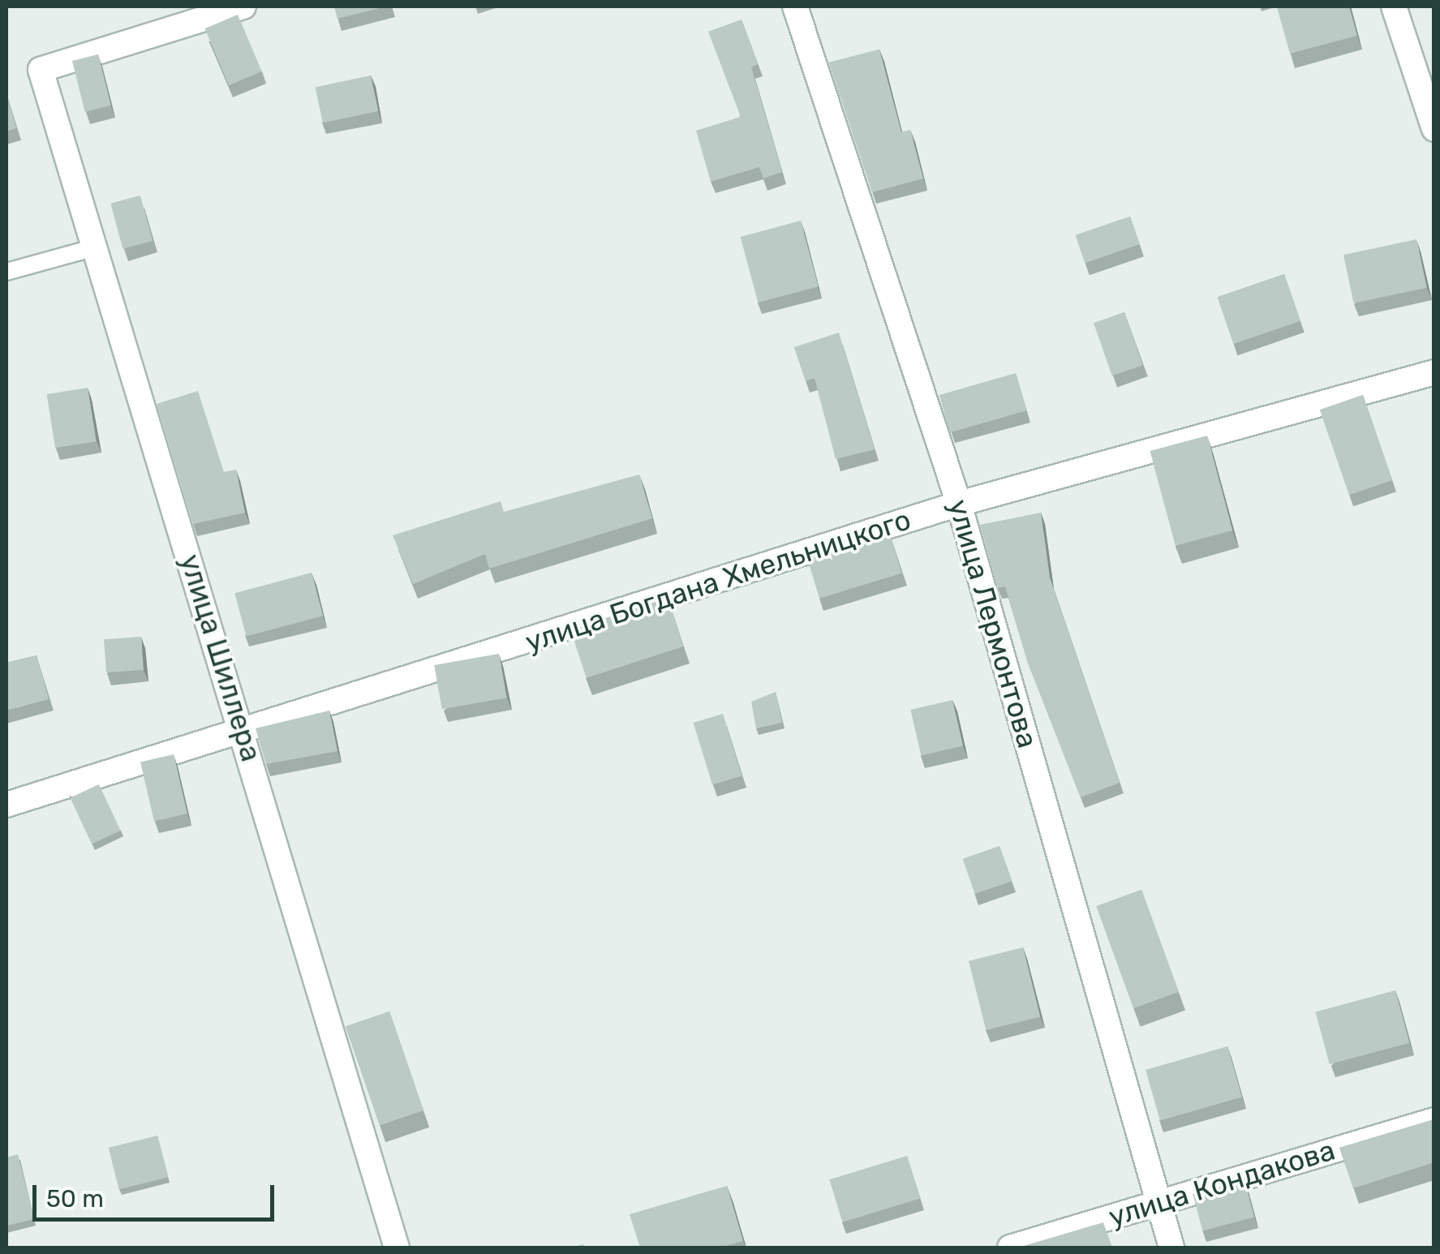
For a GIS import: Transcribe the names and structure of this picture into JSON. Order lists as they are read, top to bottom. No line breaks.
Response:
{"streets":{"street":["улица Богдана Хмельницкого","улица Лермонтова","улица Шиллера","улица Кондакова"]},"crossings":[["улица Богдана Хмельницкого","улица Лермонтова"],["улица Богдана Хмельницкого","улица Шиллера"],["улица Лермонтова","улица Кондакова"]],"scale_bar":"50 m"}
